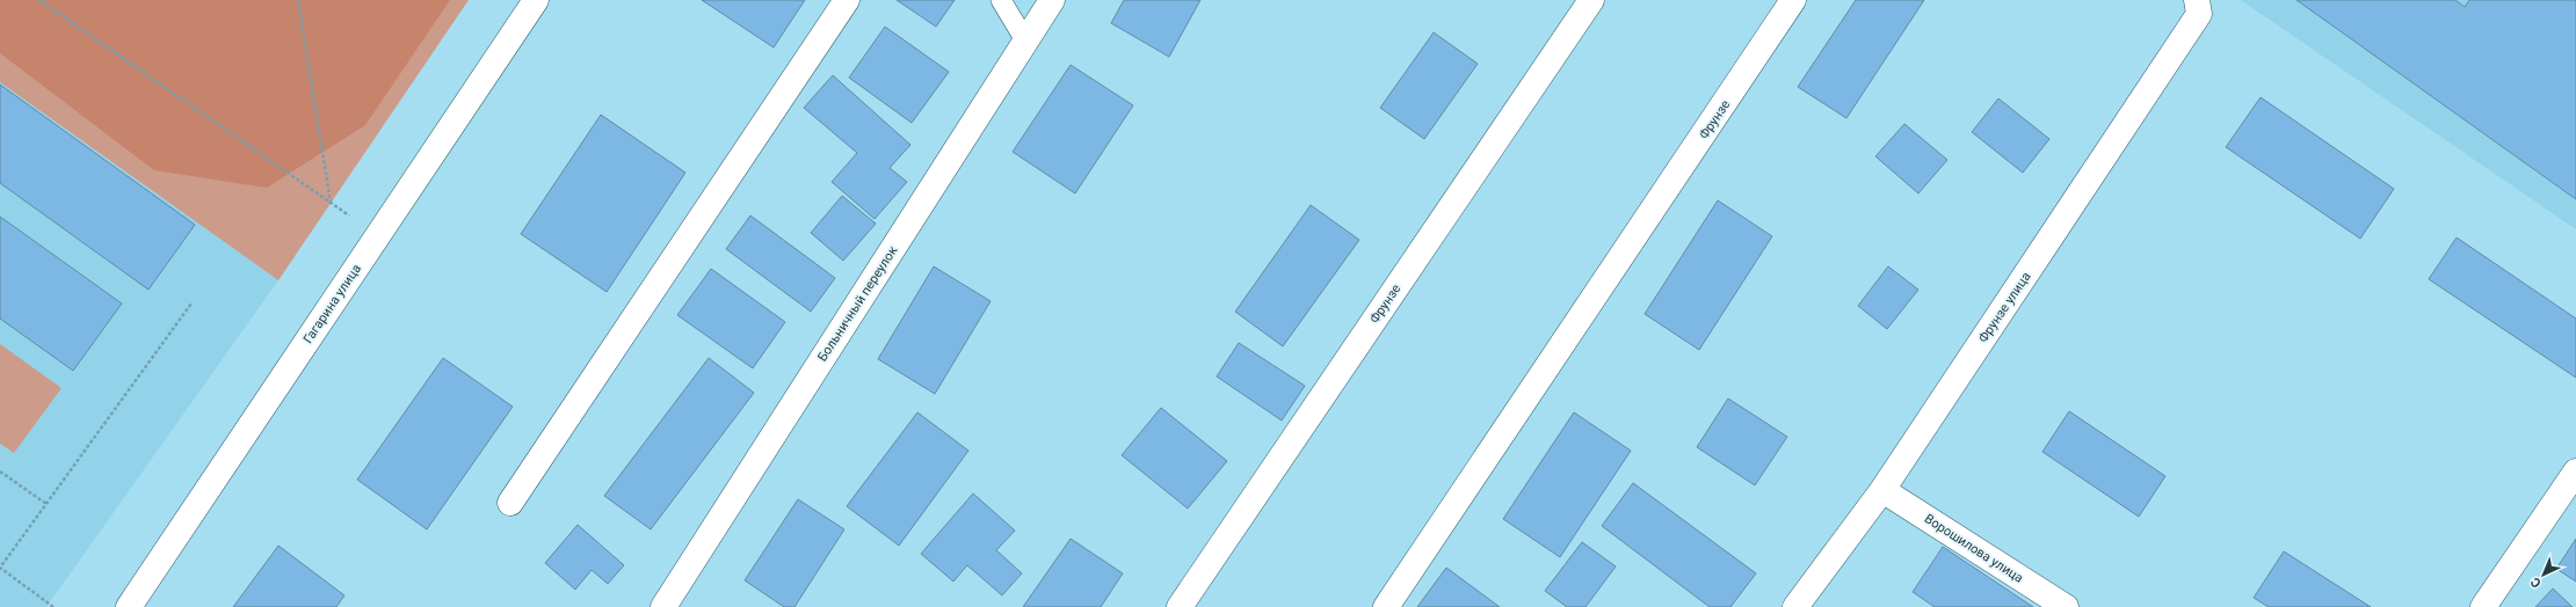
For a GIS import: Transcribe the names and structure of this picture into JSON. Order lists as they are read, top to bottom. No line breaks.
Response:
{"streets":{"street":["Фрунзе","Гагарина улица","Больничный переулок","Фрунзе улица","Ворошилова улица"]},"crossings":[["Фрунзе улица","Ворошилова улица"]],"north":"bottom left"}
